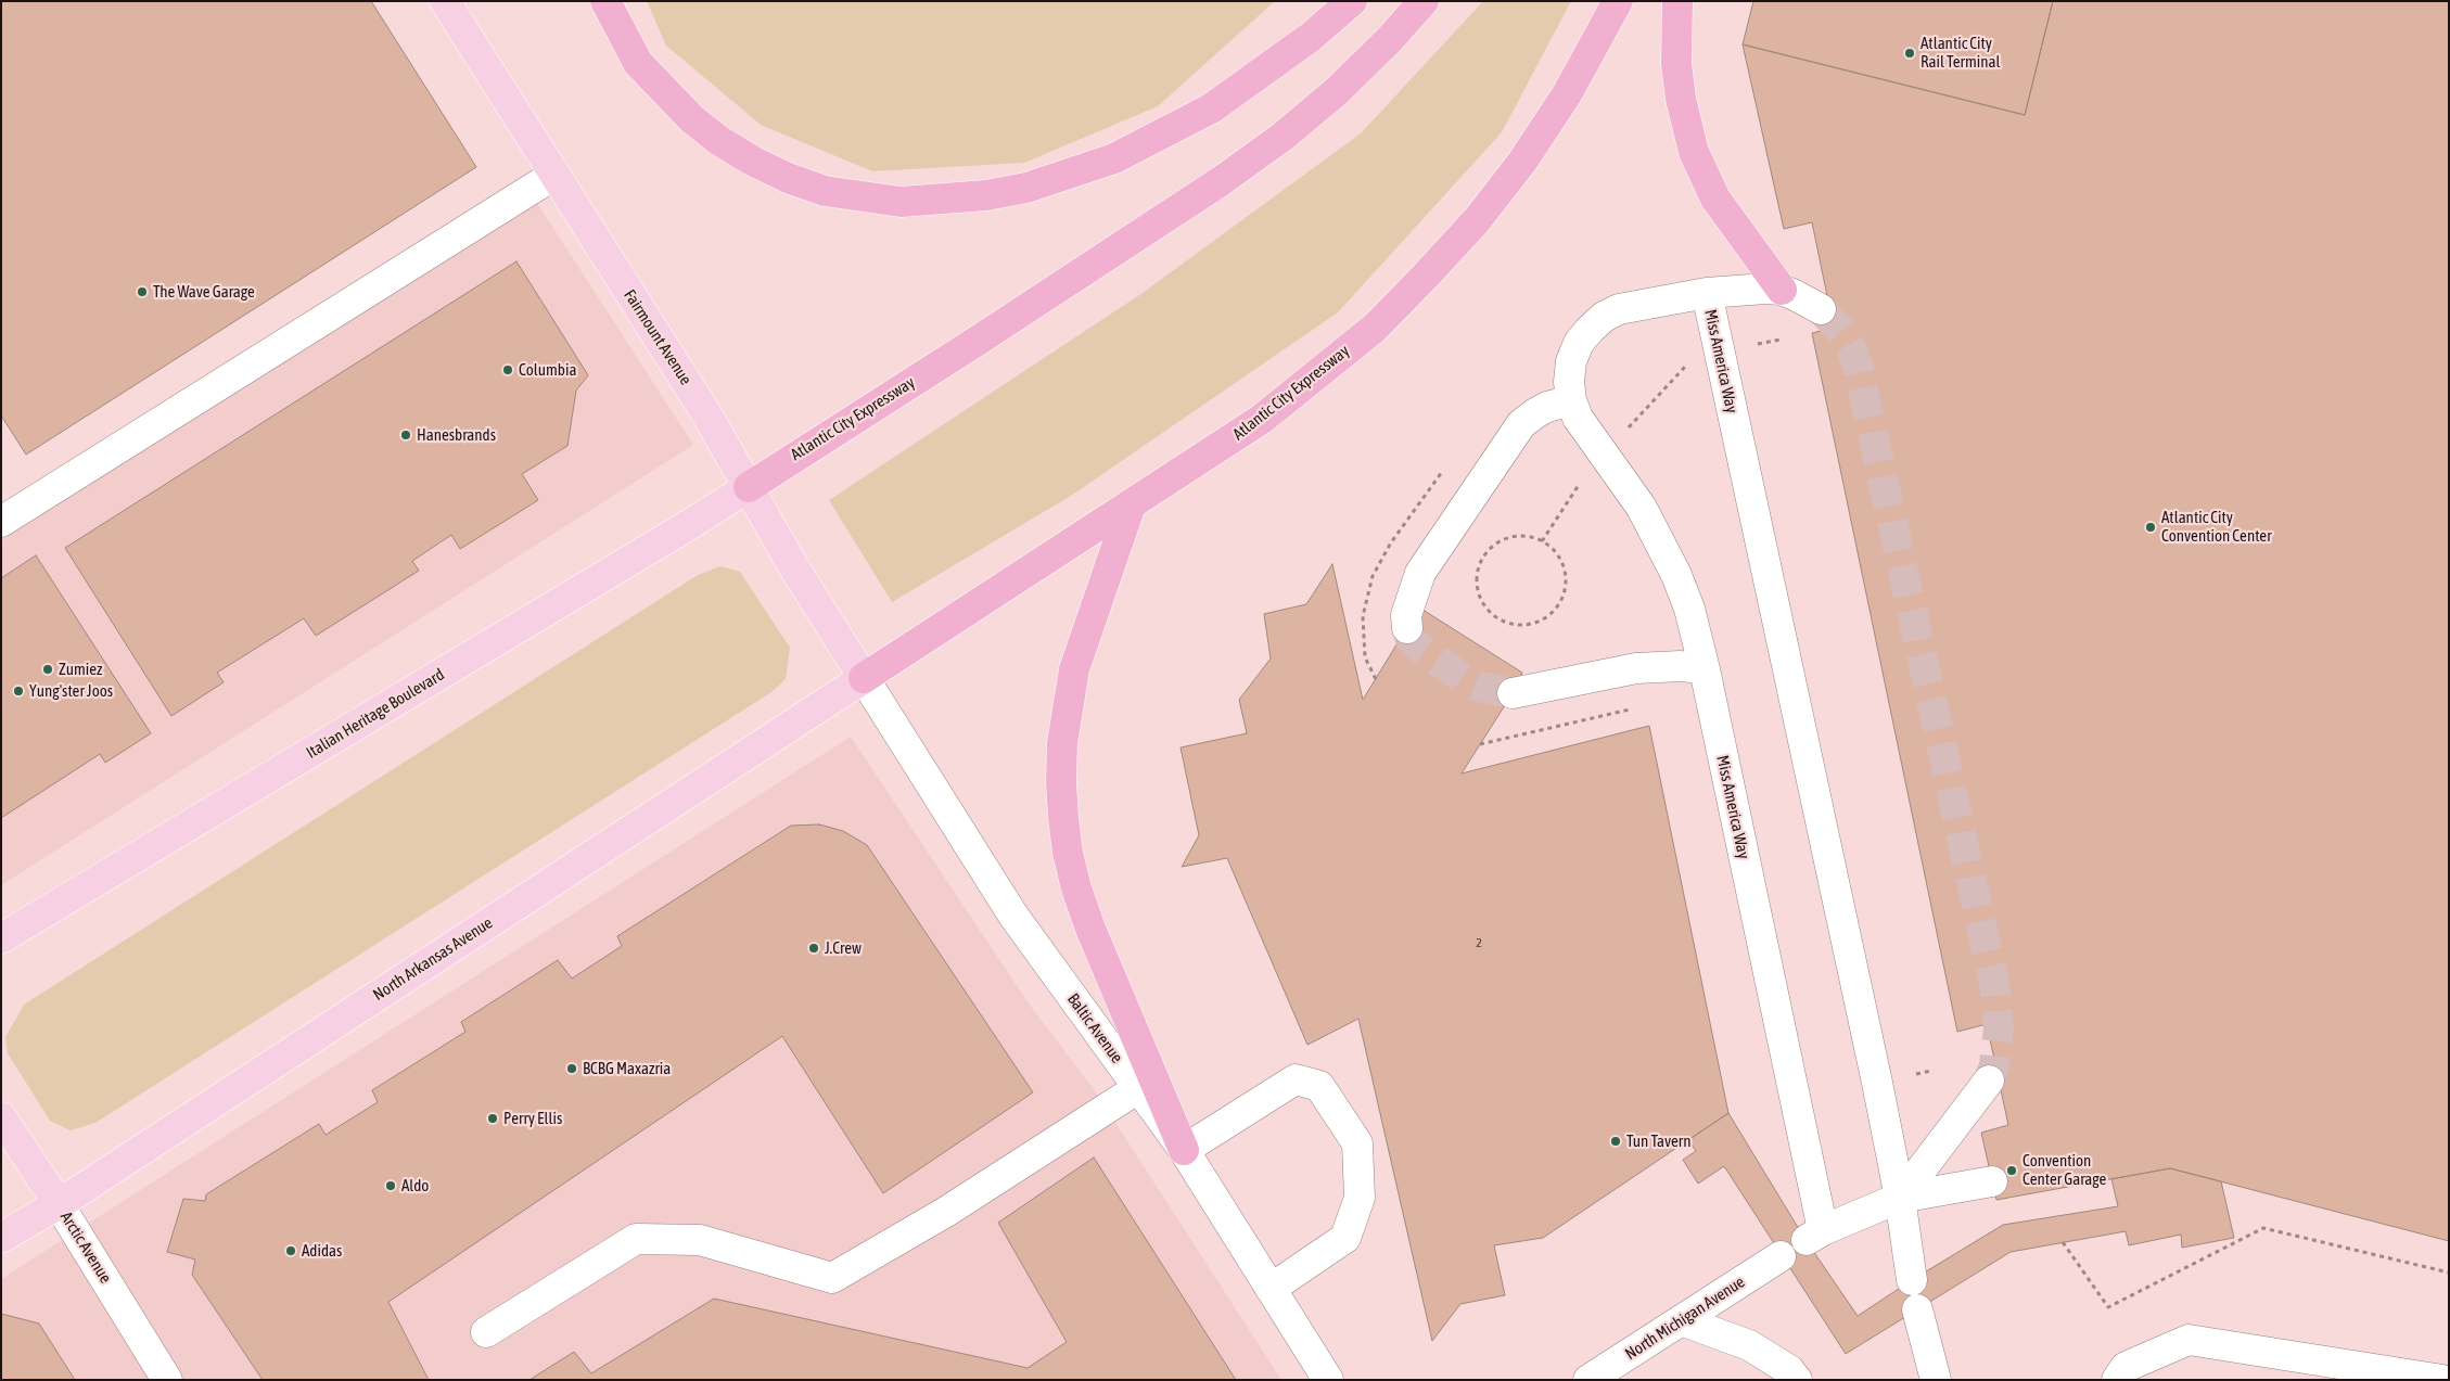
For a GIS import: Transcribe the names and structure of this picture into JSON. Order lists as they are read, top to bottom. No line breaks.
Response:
{"streets":{"highway":["Atlantic City Expressway"],"main road":["Fairmount Avenue","Italian Heritage Boulevard","North Arkansas Avenue","Arctic Avenue"],"street":["Miss America Way","Baltic Avenue","North Michigan Avenue"]},"crossings":[["Fairmount Avenue","Atlantic City Expressway"],["Fairmount Avenue","Italian Heritage Boulevard"],["Fairmount Avenue","North Arkansas Avenue"],["Fairmount Avenue","Baltic Avenue"],["Atlantic City Expressway","Italian Heritage Boulevard"],["Atlantic City Expressway","North Arkansas Avenue"],["Atlantic City Expressway","Baltic Avenue"],["North Arkansas Avenue","Baltic Avenue"],["North Arkansas Avenue","Arctic Avenue"]],"places":["Atlantic City Rail Terminal","The Wave Garage","Columbia","Hanesbrands","Atlantic City Convention Center","Zumiez","Yung'ster Joos","J.Crew","BCBG Maxazria","Perry Ellis","Tun Tavern","Convention Center Garage","Aldo","Adidas"],"house_numbers":["2"]}
